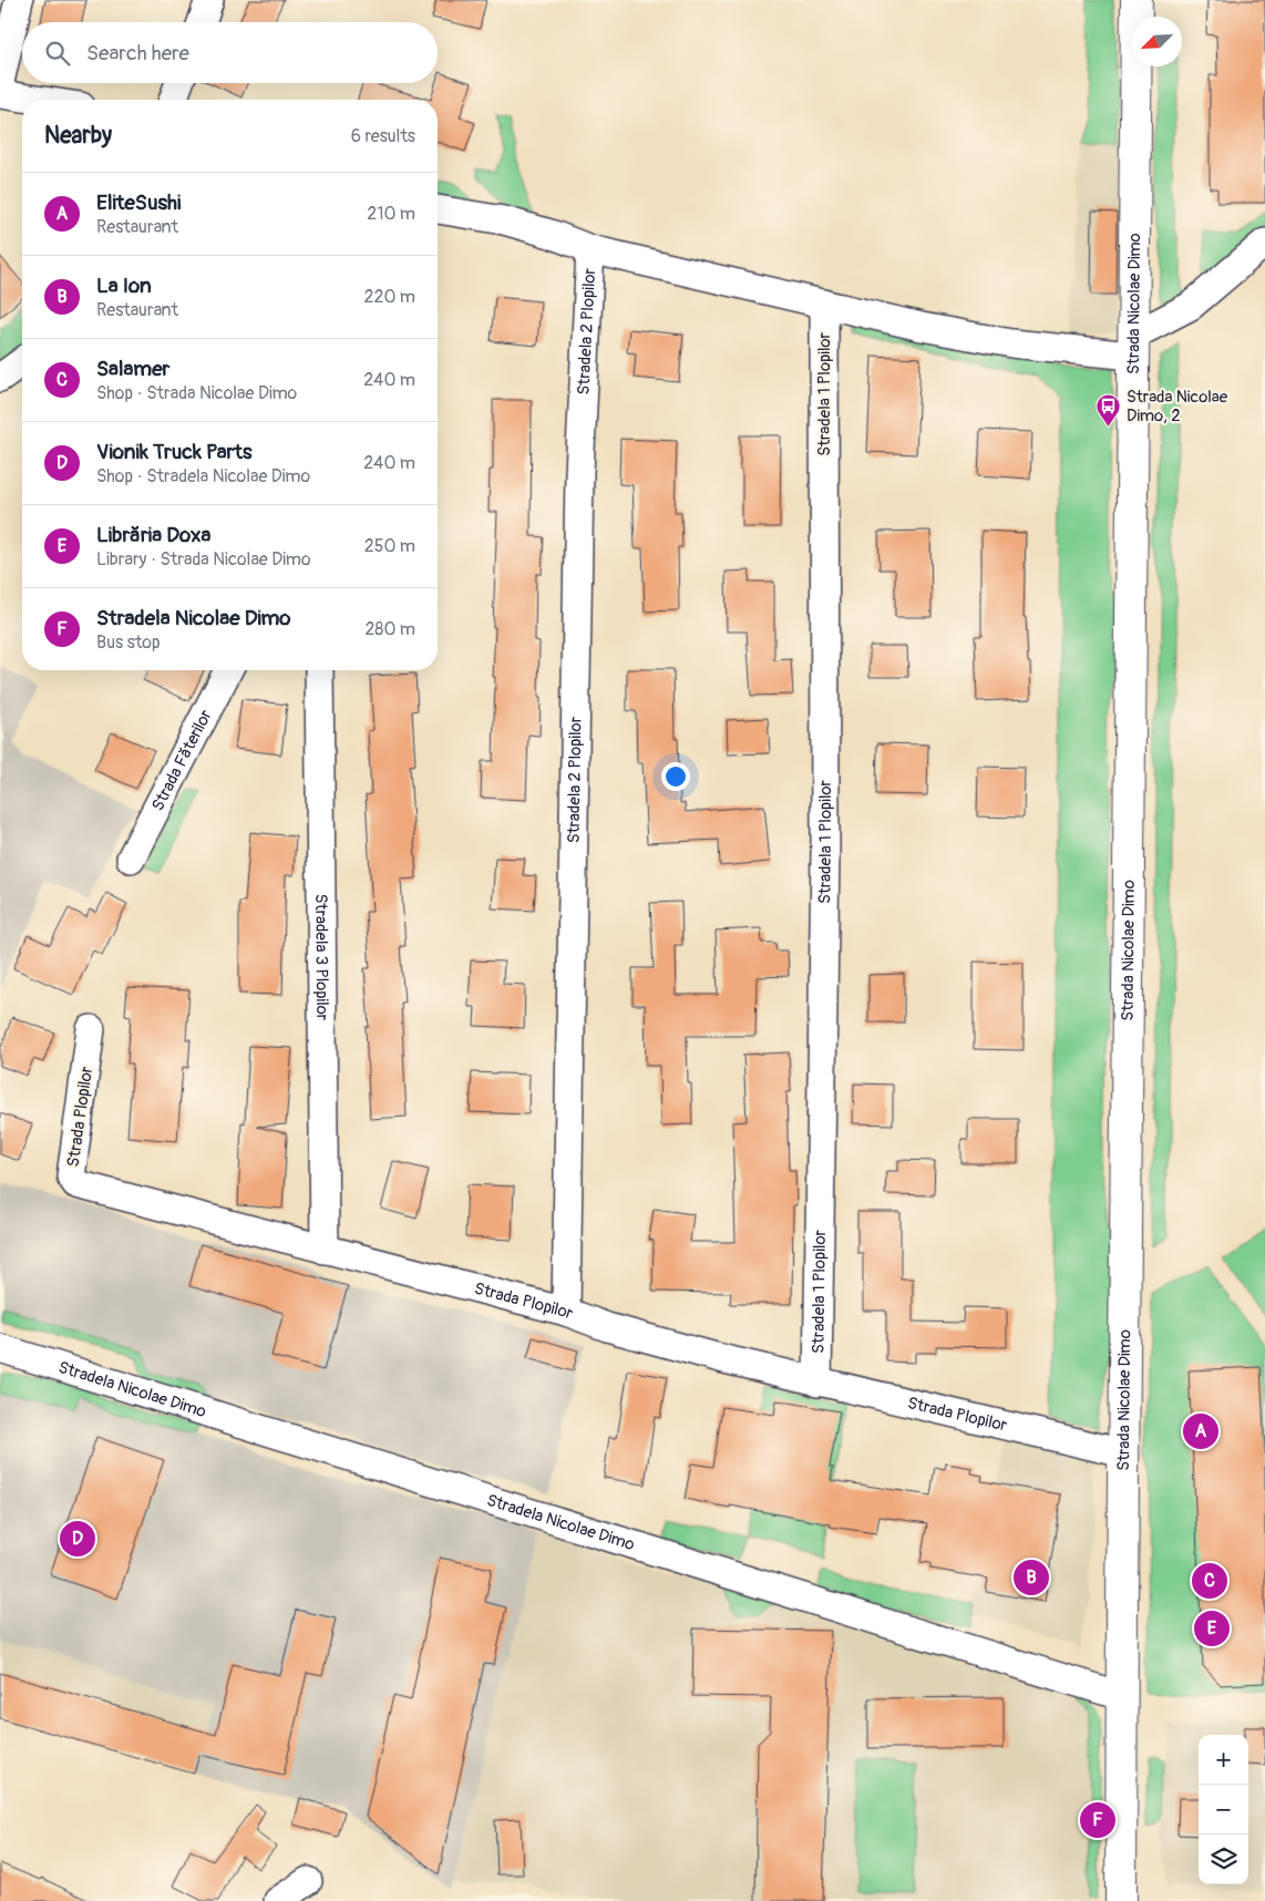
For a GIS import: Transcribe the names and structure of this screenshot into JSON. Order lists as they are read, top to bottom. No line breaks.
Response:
{"streets":{"street":["Strada Nicolae Dimo","Stradela 2 Plopilor","Stradela 1 Plopilor","Strada Făterilor","Stradela 3 Plopilor","Strada Plopilor","Stradela Nicolae Dimo"]},"crossings":[["Strada Nicolae Dimo","Strada Plopilor"],["Strada Nicolae Dimo","Stradela Nicolae Dimo"],["Stradela 2 Plopilor","Strada Plopilor"],["Stradela 1 Plopilor","Strada Plopilor"],["Stradela 3 Plopilor","Strada Plopilor"]],"places":{"bus stop":["Strada Nicolae Dimo, 2"]},"north":"bottom left","page":{"search":"Search here","heading":["Nearby","6 results"],"list":[{"mark":"A","name":"EliteSushi","note":"Restaurant","value":"210 m"},{"mark":"B","name":"La Ion","note":"Restaurant","value":"220 m"},{"mark":"C","name":"Salamer","note":"Shop · Strada Nicolae Dimo","value":"240 m"},{"mark":"D","name":"Vionik Truck Parts","note":"Shop · Stradela Nicolae Dimo","value":"240 m"},{"mark":"E","name":"Librăria Doxa","note":"Library · Strada Nicolae Dimo","value":"250 m"},{"mark":"F","name":"Stradela Nicolae Dimo","note":"Bus stop","value":"280 m"}],"pins":["A","D","B","C","E","F"],"map_buttons":["+","−"]}}
